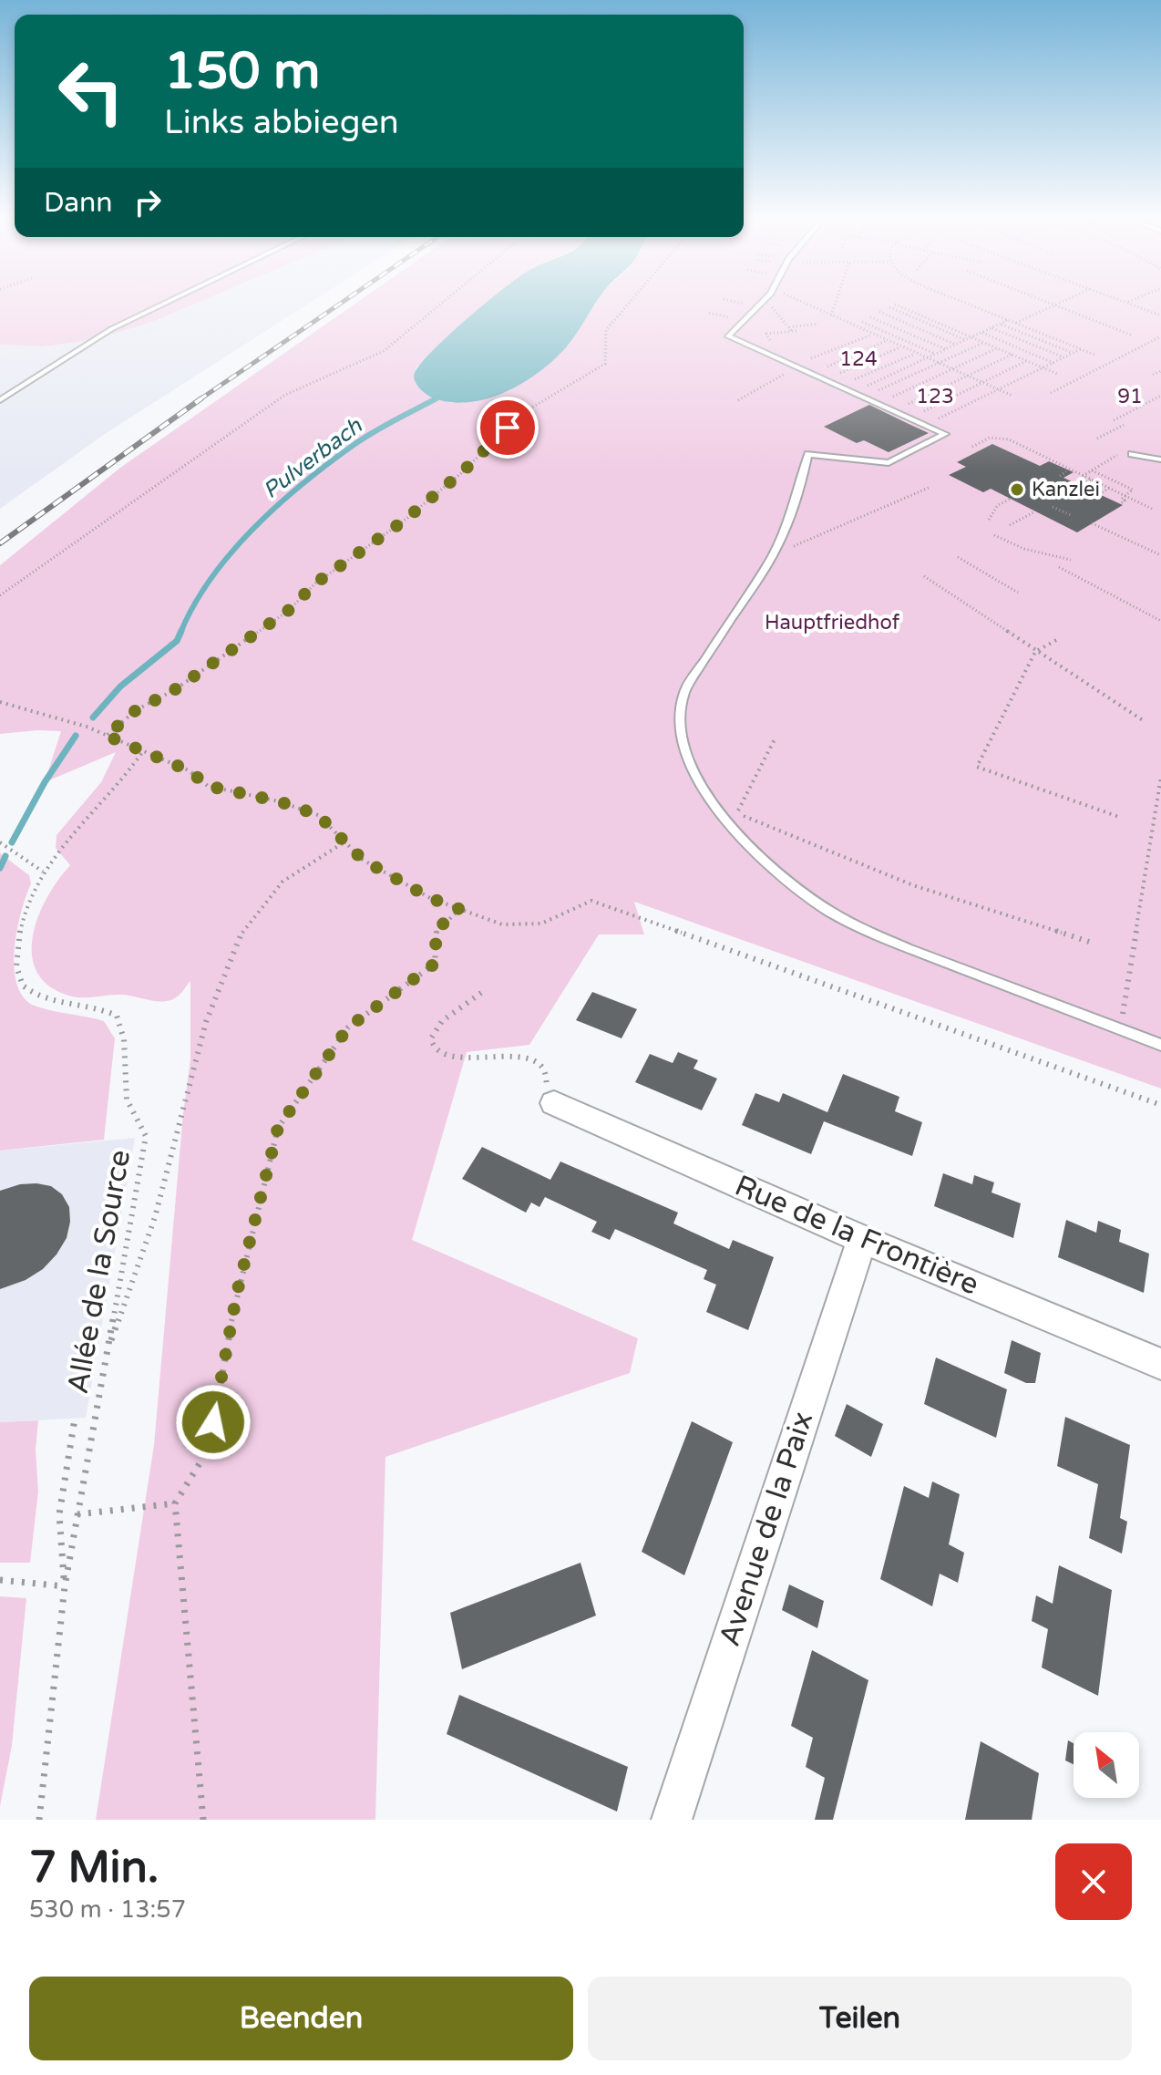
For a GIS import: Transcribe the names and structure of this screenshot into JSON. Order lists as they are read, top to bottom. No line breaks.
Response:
{"streets":{"street":["Rue de la Frontière","Avenue de la Paix"],"path":["Allée de la Source"]},"crossings":[["Rue de la Frontière","Avenue de la Paix"]],"water":["Pulverbach"],"parks":["124","123","91","Hauptfriedhof"],"places":["Kanzlei"],"north":"top left","page":{"turn":["150 m","Links abbiegen"],"then":"Dann","heading":["7 Min.","530 m · 13:57"],"buttons":["Beenden","Teilen"]}}
